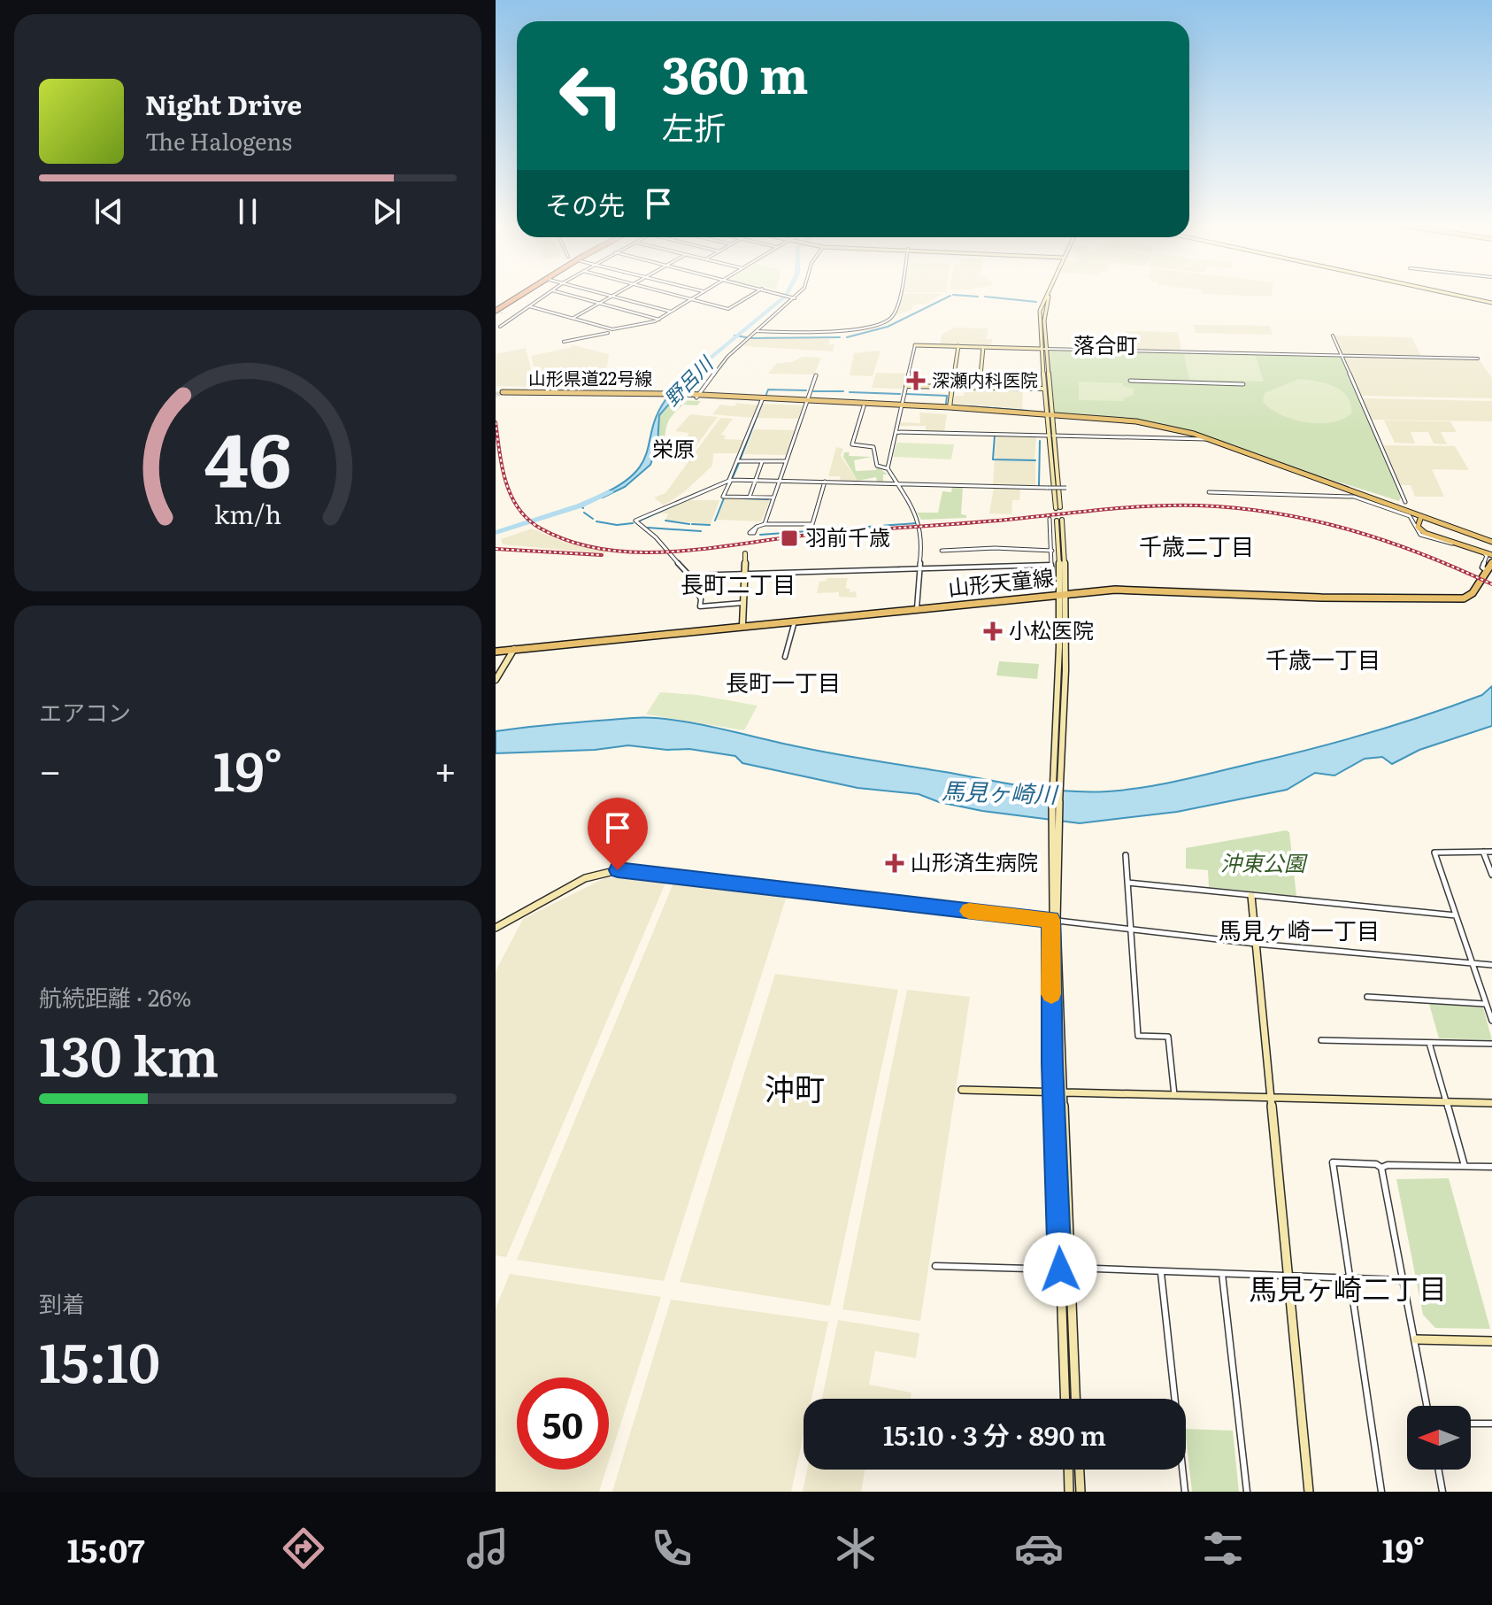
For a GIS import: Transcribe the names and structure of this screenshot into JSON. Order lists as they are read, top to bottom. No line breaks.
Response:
{"streets":{"main road":["山形県道22号線","山形天童線"]},"districts":["落合町","栄原","千歳二丁目","長町二丁目","千歳一丁目","長町一丁目","馬見ヶ崎一丁目","沖町","馬見ヶ崎二丁目"],"water":["野呂川","馬見ヶ崎川"],"parks":["沖東公園"],"places":{"health":["深瀬内科医院","小松医院","山形済生病院"],"transit":["羽前千歳"]},"north":"left","page":{"turn":["360 m","左折"],"song":["Night Drive","The Halogens"],"then":"その先","tile":["エアコン",["航続距離 · 26%","130 km"],["到着","15:10"]],"heat":["−","19°","+"],"limit":"50","trip":"15:10 · 3 分 · 890 m","tabs":["15:07","19°"],"gauge":["46","km/h"]}}
